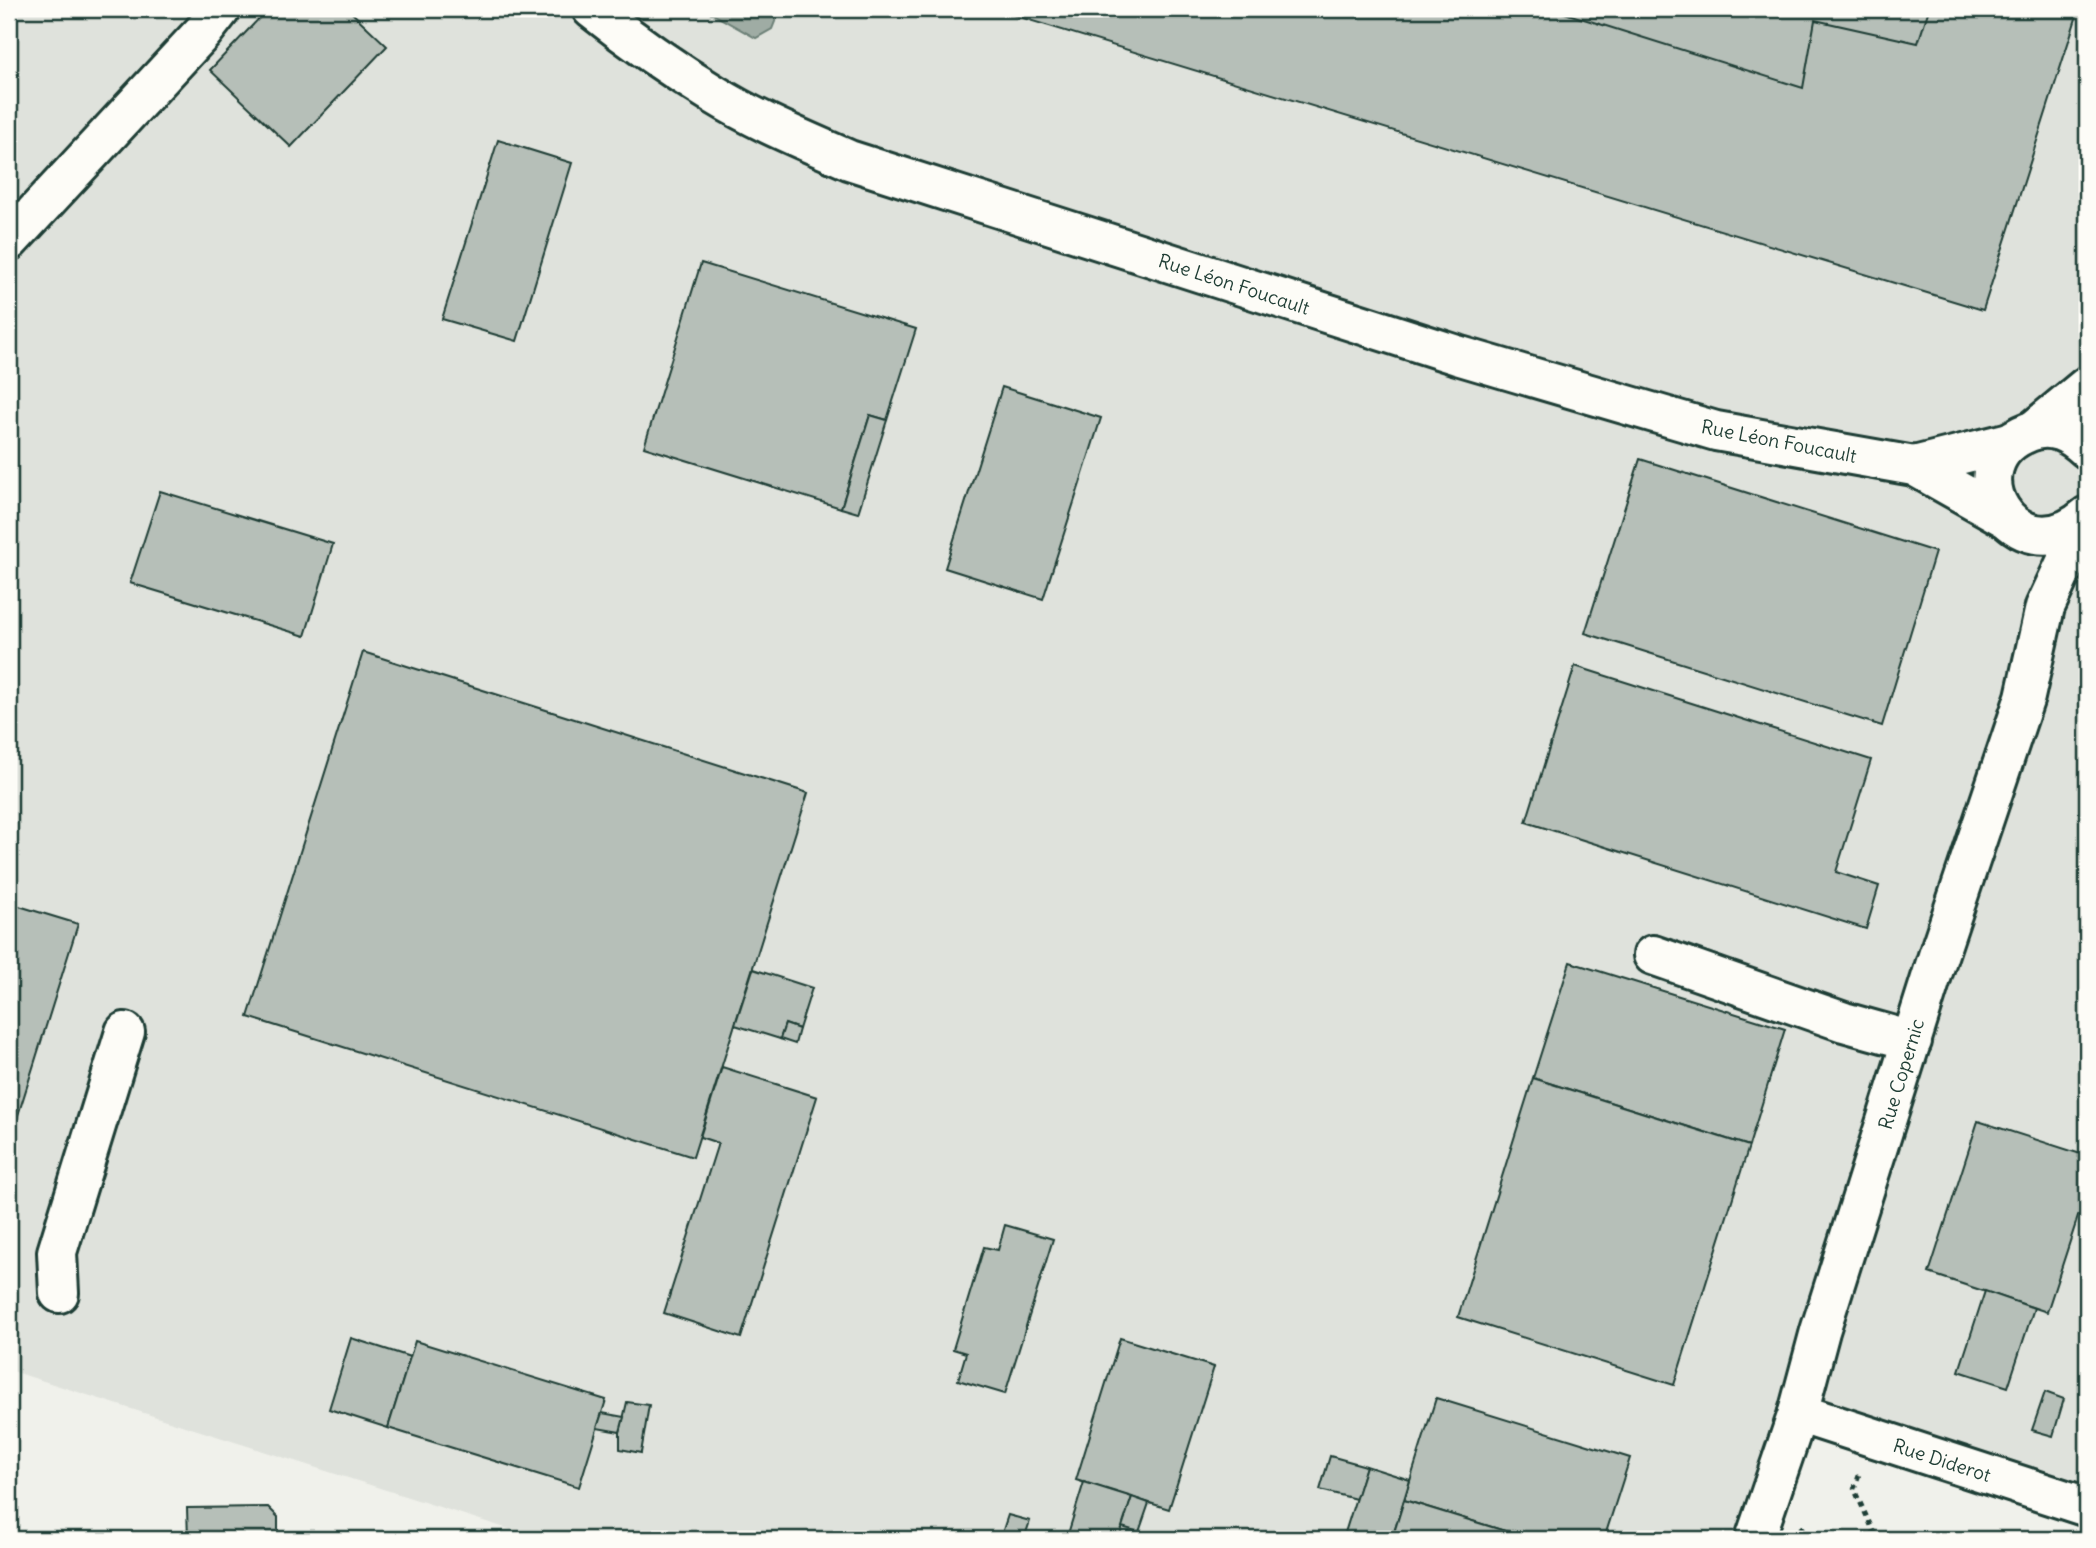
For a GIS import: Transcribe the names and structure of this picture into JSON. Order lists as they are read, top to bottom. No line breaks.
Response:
{"streets":{"street":["Rue Léon Foucault","Rue Copernic","Rue Diderot"]},"crossings":[["Rue Léon Foucault","Rue Copernic"],["Rue Copernic","Rue Diderot"]]}
